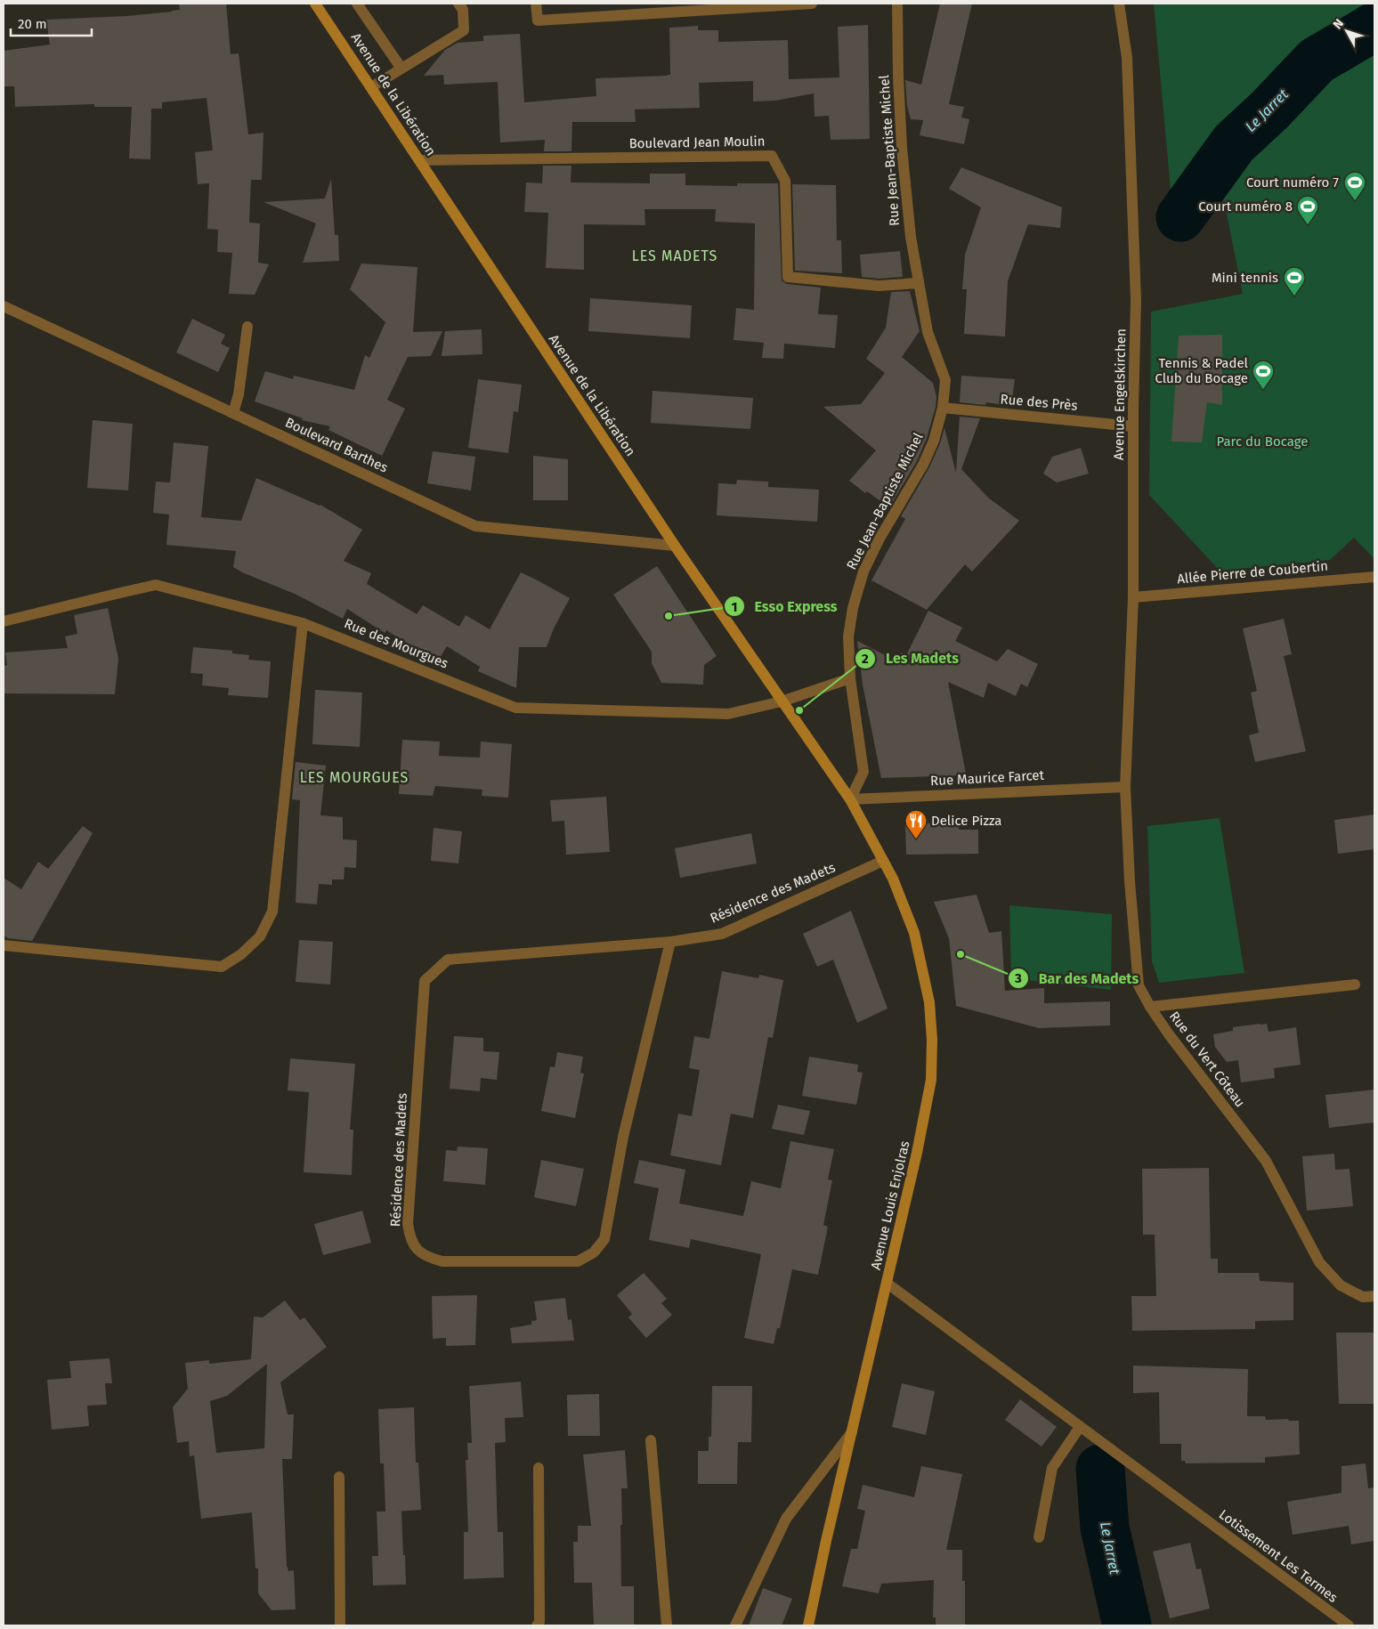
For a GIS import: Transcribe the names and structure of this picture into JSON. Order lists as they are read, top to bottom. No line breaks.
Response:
{"streets":{"main road":["Avenue de la Libération","Avenue Louis Enjolras"],"street":["Boulevard Jean Moulin","Rue Jean-Baptiste Michel","Avenue Engelskirchen","Rue des Près","Boulevard Barthes","Allée Pierre de Coubertin","Rue des Mourgues","Rue Maurice Farcet","Résidence des Madets","Rue du Vert Côteau","Lotissement Les Termes"]},"crossings":[["Avenue de la Libération","Boulevard Jean Moulin"],["Avenue de la Libération","Rue Jean-Baptiste Michel"],["Avenue de la Libération","Boulevard Barthes"],["Avenue de la Libération","Rue des Mourgues"],["Avenue de la Libération","Rue Maurice Farcet"],["Avenue de la Libération","Avenue Louis Enjolras"],["Boulevard Jean Moulin","Rue Jean-Baptiste Michel"],["Rue Jean-Baptiste Michel","Rue des Près"],["Rue Jean-Baptiste Michel","Rue des Mourgues"],["Rue Jean-Baptiste Michel","Rue Maurice Farcet"],["Rue Jean-Baptiste Michel","Avenue Louis Enjolras"],["Avenue Engelskirchen","Rue des Près"],["Avenue Engelskirchen","Allée Pierre de Coubertin"],["Avenue Engelskirchen","Rue Maurice Farcet"],["Avenue Engelskirchen","Rue du Vert Côteau"],["Rue Maurice Farcet","Rue du Vert Côteau"],["Rue Maurice Farcet","Avenue Louis Enjolras"],["Résidence des Madets","Avenue Louis Enjolras"],["Avenue Louis Enjolras","Lotissement Les Termes"]],"districts":["LES MADETS","LES MOURGUES"],"water":["Le Jarret"],"parks":["Parc du Bocage"],"places":{"sports":["Court numéro 7","Court numéro 8","Mini tennis","Tennis & Padel Club du Bocage"],"other":["Esso Express","Les Madets","Bar des Madets"],"restaurant":["Delice Pizza"]},"scale_bar":"20 m","north":"top left"}
